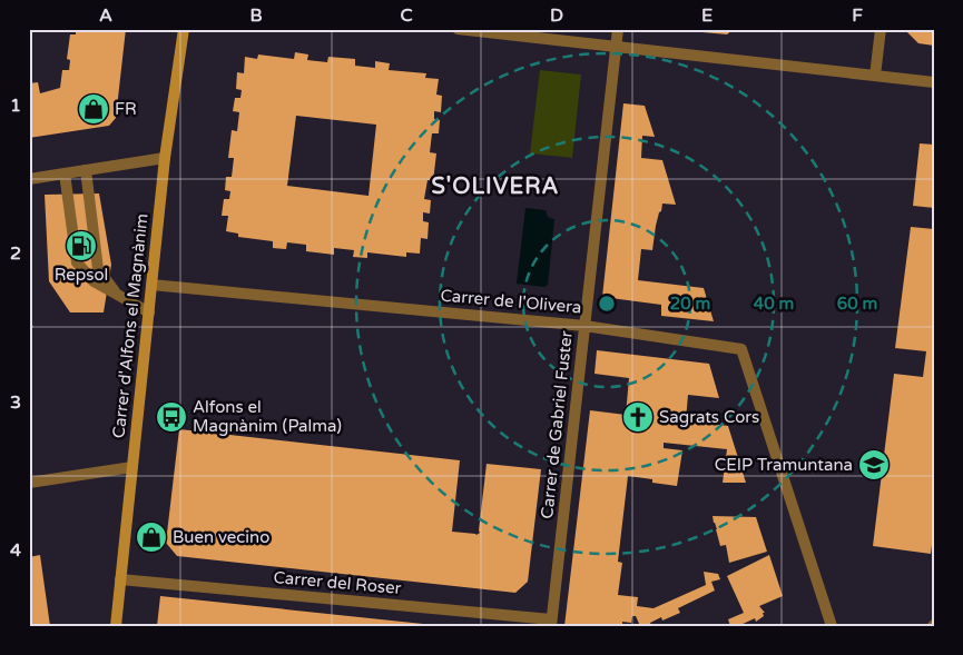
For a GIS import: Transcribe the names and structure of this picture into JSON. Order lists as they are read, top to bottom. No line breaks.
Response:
{"streets":{"main road":["Carrer d'Alfons el Magnànim"],"street":["Carrer de l'Olivera","Carrer de Gabriel Fuster","Carrer del Roser"]},"crossings":[["Carrer de l'Olivera","Carrer d'Alfons el Magnànim"],["Carrer de l'Olivera","Carrer de Gabriel Fuster"],["Carrer d'Alfons el Magnànim","Carrer del Roser"],["Carrer de Gabriel Fuster","Carrer del Roser"]],"districts":["S'OLIVERA"],"places":{"shop":["FR","Buen vecino"],"fuel station":["Repsol"],"bus stop":["Alfons el Magnànim (Palma)"],"church":["Sagrats Cors"],"school or university":["CEIP Tramuntana"]},"grid":{"columns":["A","B","C","D","E","F"],"rows":["1","2","3","4"]},"rings":["20 m","40 m","60 m"]}
